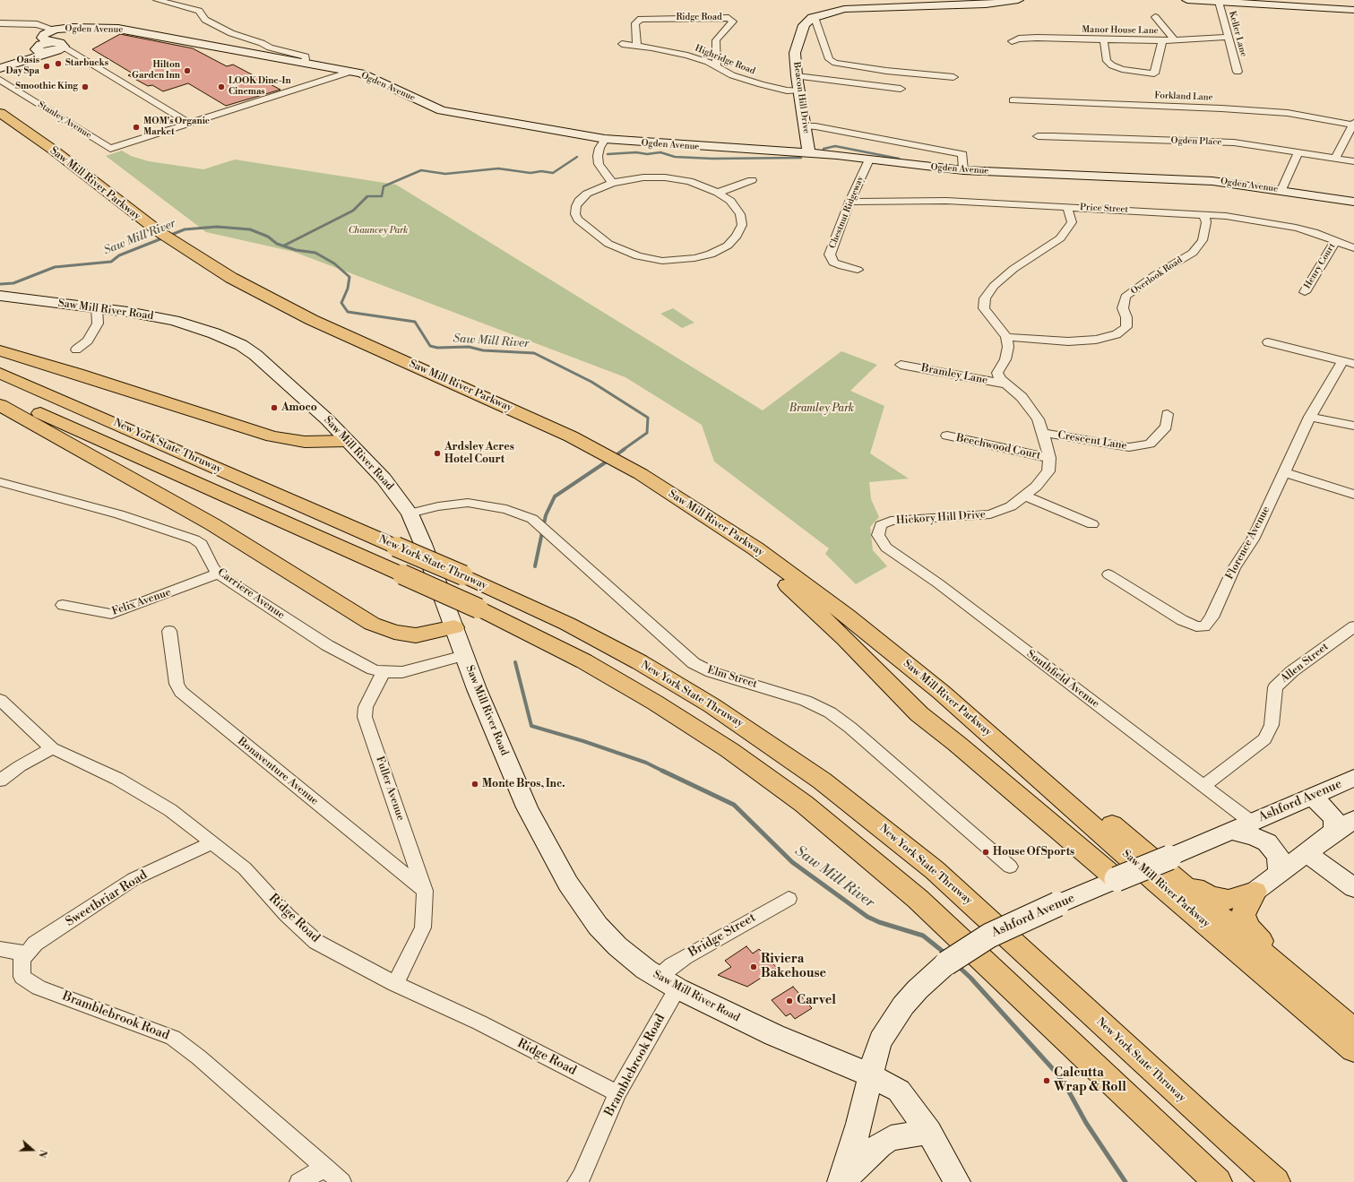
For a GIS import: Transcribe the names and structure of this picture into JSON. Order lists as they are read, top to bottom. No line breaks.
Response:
{"streets":{"highway":["Saw Mill River Parkway","New York State Thruway"],"street":["Ridge Road","Ogden Avenue","Manor House Lane","Keller Lane","Highridge Road","Forkland Lane","Beacon Hill Drive","Stanley Avenue","Ogden Place","Price Street","Chestnut Ridgeway","Henry Court","Overlook Road","Saw Mill River Road","Bramley Lane","Crescent Lane","Beechwood Court","Hickory Hill Drive","Florence Avenue","Carriere Avenue","Felix Avenue","Allen Street","Elm Street","Southfield Avenue","Bonaventure Avenue","Fuller Avenue","Ashford Avenue","Sweetbriar Road","Bridge Street","Bramblebrook Road"]},"crossings":[["Ridge Road","Highridge Road"],["Ridge Road","Fuller Avenue"],["Ridge Road","Sweetbriar Road"],["Ridge Road","Bramblebrook Road"],["Ogden Avenue","Beacon Hill Drive"],["Ogden Avenue","Chestnut Ridgeway"],["Manor House Lane","Keller Lane"],["Highridge Road","Beacon Hill Drive"],["Saw Mill River Parkway","Ashford Avenue"],["Price Street","Chestnut Ridgeway"],["Price Street","Henry Court"],["Price Street","Overlook Road"],["Overlook Road","Hickory Hill Drive"],["Saw Mill River Road","Elm Street"],["Saw Mill River Road","Ashford Avenue"],["Saw Mill River Road","Bridge Street"],["Saw Mill River Road","Bramblebrook Road"],["Bramley Lane","Hickory Hill Drive"],["Crescent Lane","Hickory Hill Drive"],["Beechwood Court","Hickory Hill Drive"],["Hickory Hill Drive","Southfield Avenue"],["Carriere Avenue","Felix Avenue"],["Carriere Avenue","Fuller Avenue"],["Allen Street","Southfield Avenue"],["Southfield Avenue","Ashford Avenue"],["Bonaventure Avenue","Fuller Avenue"],["Sweetbriar Road","Bramblebrook Road"],["Bridge Street","Bramblebrook Road"]],"water":["Saw Mill River"],"parks":["Chauncey Park","Bramley Park"],"places":["Starbucks","Oasis Day Spa","Hilton Garden Inn","Smoothie King","LOOK Dine-In Cinemas","MOM's Organic Market","Amoco","Ardsley Acres Hotel Court","Monte Bros, Inc.","House Of Sports","Riviera Bakehouse","Carvel","Calcutta Wrap & Roll"],"north":"right"}
